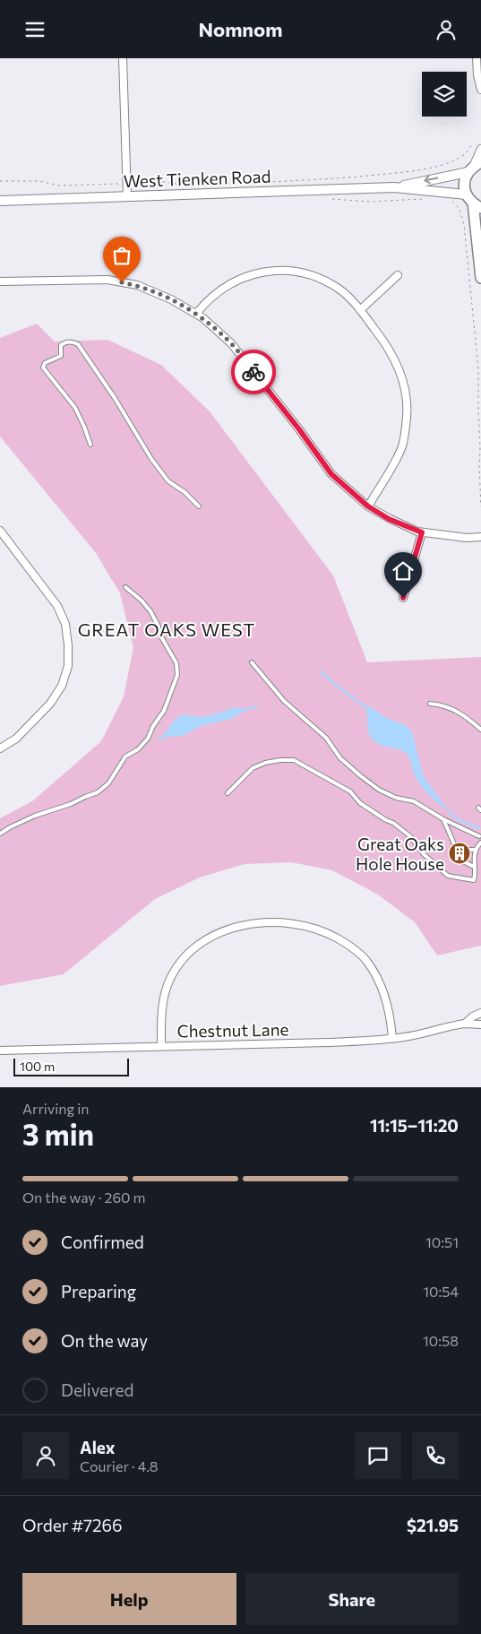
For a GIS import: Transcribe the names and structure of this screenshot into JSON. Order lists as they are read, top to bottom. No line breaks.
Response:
{"streets":{"street":["West Tienken Road","Chestnut Lane"]},"districts":["GREAT OAKS WEST"],"places":{"building":["Great Oaks Hole House"]},"scale_bar":"100 m","page":{"header":"Nomnom","scale":"100 m","heading":["3 min","Arriving in","11:15–11:20"],"panel":["Alex","Courier · 4.8","Order #7266","$21.95"],"bar":"On the way · 260 m","list":[["Confirmed","10:51"],["Preparing","10:54"],["On the way","10:58"],"Delivered"],"buttons":["Help","Share"]}}
